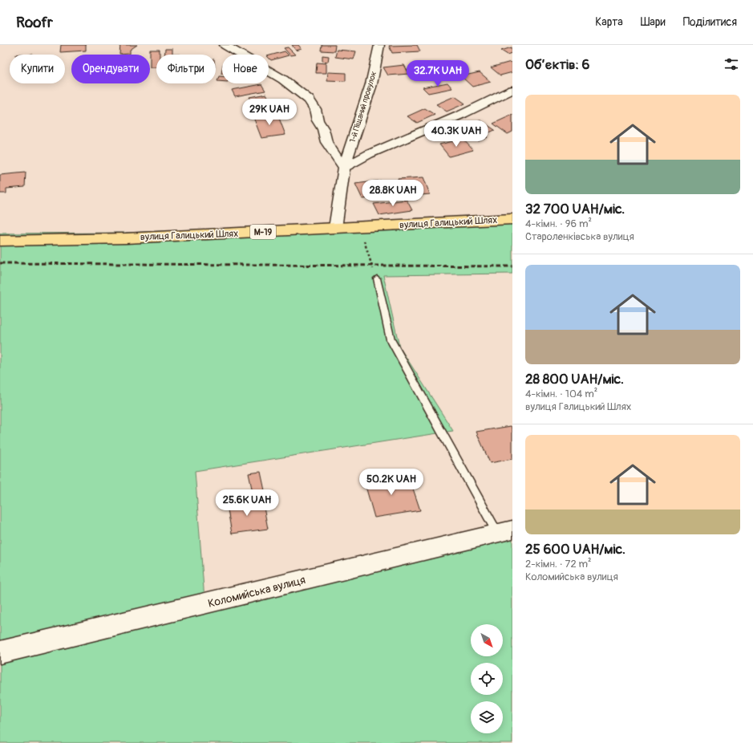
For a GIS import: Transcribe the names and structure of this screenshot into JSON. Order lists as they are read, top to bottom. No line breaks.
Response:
{"streets":{"highway":["вулиця Галицький Шлях","М-19"],"street":["1-й Піщаний провулок","Коломийська вулиця"]},"crossings":[["1-й Піщаний провулок","вулиця Галицький Шлях"]],"north":"bottom right","page":{"header":"Roofr","nav":["Карта","Шари","Поділитися"],"heading":"Об’єктів: 6","chip":["Купити","Орендувати","Фільтри","Нове"],"price":["32.7K UAH","29K UAH","40.3K UAH","28.8K UAH","50.2K UAH","25.6K UAH"],"list":[{"name":"32 700 UAH/міс.","note":"4-кімн. · 96 m² · Староленківська вулиця"},{"name":"28 800 UAH/міс.","note":"4-кімн. · 104 m² · вулиця Галицький Шлях"},{"name":"25 600 UAH/міс.","note":"2-кімн. · 72 m² · Коломийська вулиця"}]}}
